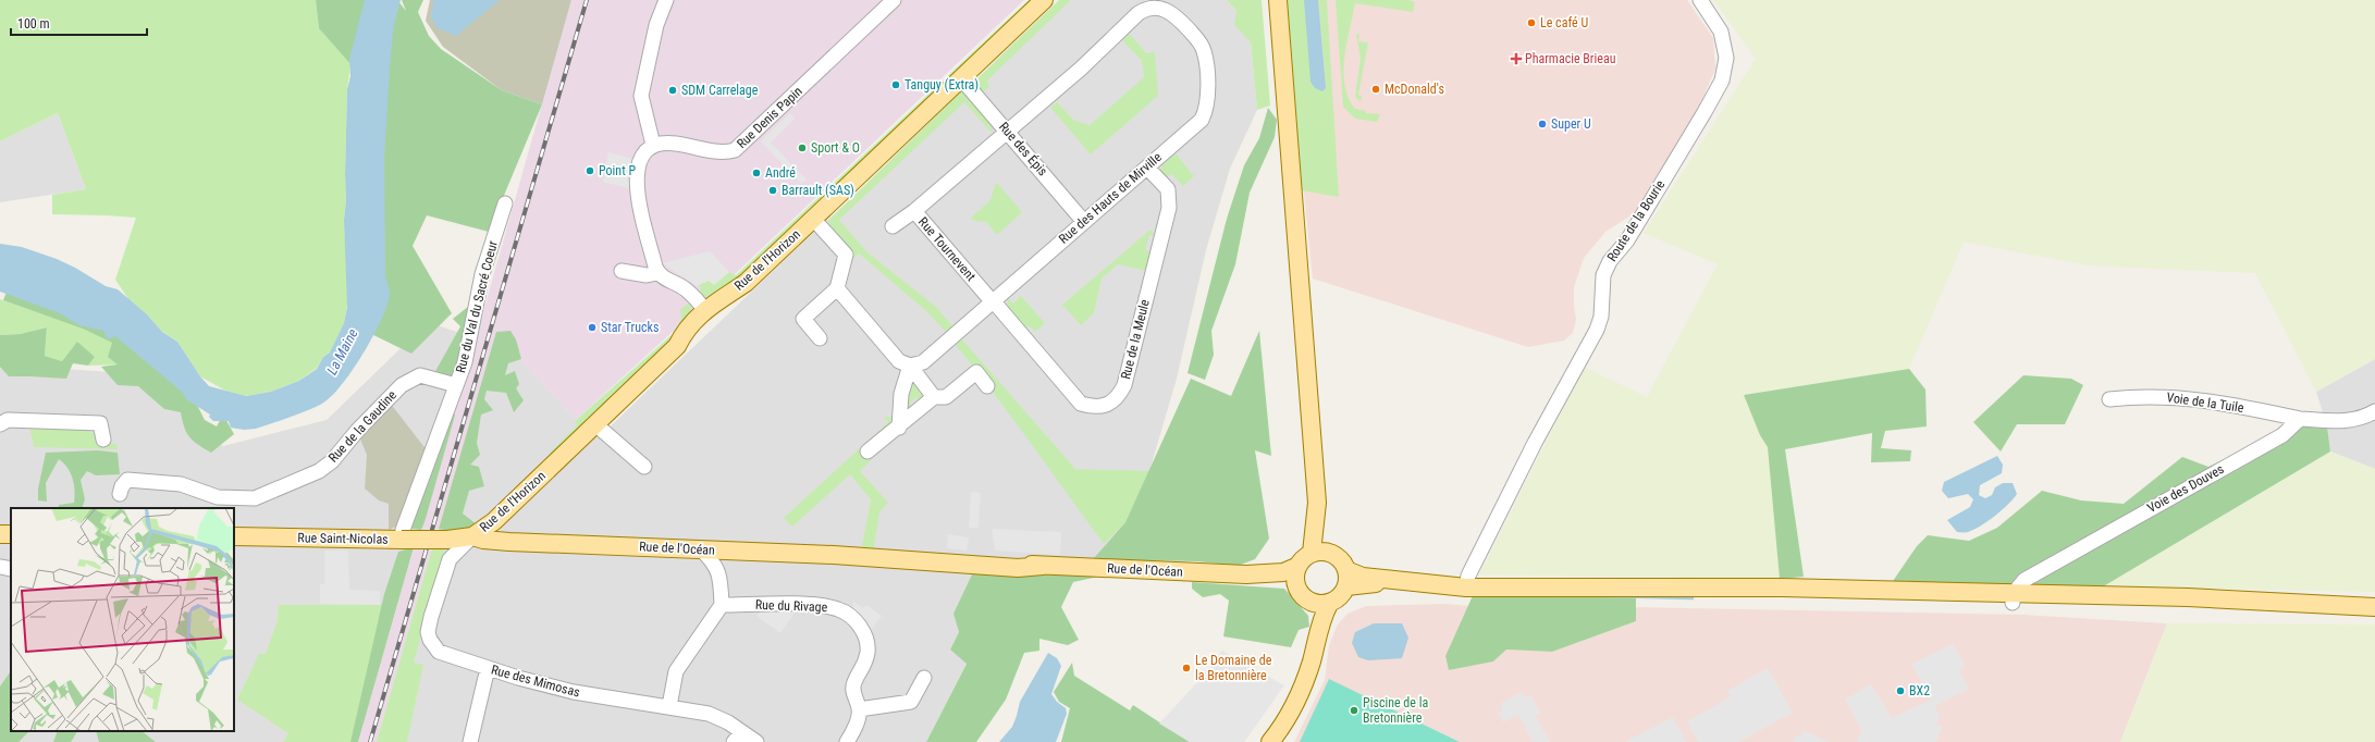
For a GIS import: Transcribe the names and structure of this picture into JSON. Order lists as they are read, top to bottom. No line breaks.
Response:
{"streets":{"main road":["Rue de l'Horizon","Rue Saint-Nicolas","Rue de l'Océan"],"street":["Rue Denis Papin","Rue des Épis","Rue des Hauts de Mirville","Route de la Bourie","Rue Tournevent","Rue du Val du Sacré Coeur","Rue de la Meule","Voie de la Tuile","Rue de la Gaudine","Voie des Douves","Rue du Rivage","Rue des Mimosas"]},"crossings":[["Rue des Épis","Rue des Hauts de Mirville"],["Rue des Épis","Rue Tournevent"],["Rue des Épis","Rue de l'Horizon"],["Rue des Hauts de Mirville","Rue Tournevent"],["Rue des Hauts de Mirville","Rue de la Meule"],["Rue Tournevent","Rue de la Meule"],["Rue de l'Horizon","Rue de l'Océan"],["Rue de l'Horizon","Rue des Mimosas"],["Rue du Val du Sacré Coeur","Rue de la Gaudine"],["Voie de la Tuile","Voie des Douves"],["Rue Saint-Nicolas","Rue de l'Océan"],["Rue de l'Océan","Rue des Mimosas"]],"water":["La Maine"],"places":{"other":["Le café U","Tanguy (Extra)","McDonald's","SDM Carrelage","Super U","Sport & O","Point P","André","Barrault (SAS)","Star Trucks","Le Domaine de la Bretonnière","BX2","Piscine de la Bretonnière"],"health":["Pharmacie Brieau"]},"scale_bar":"100 m"}
